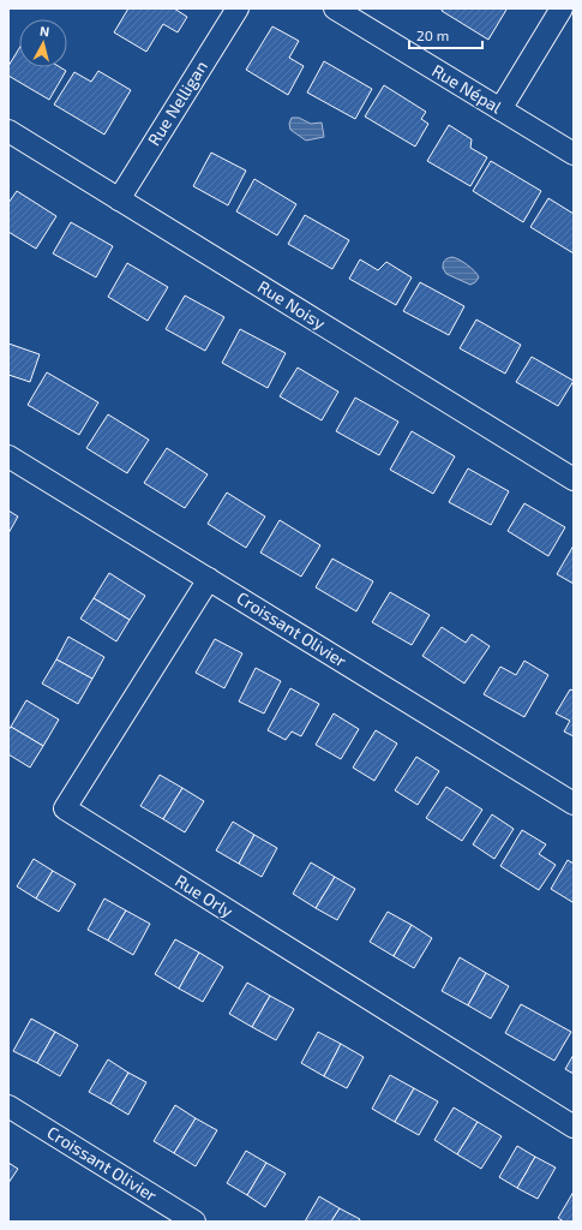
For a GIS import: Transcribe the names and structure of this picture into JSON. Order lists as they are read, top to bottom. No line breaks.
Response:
{"streets":{"street":["Rue Népal","Rue Nelligan","Rue Noisy","Croissant Olivier","Rue Orly"]},"crossings":[["Rue Nelligan","Rue Noisy"],["Croissant Olivier","Rue Orly"]],"scale_bar":"20 m","north":"top"}
